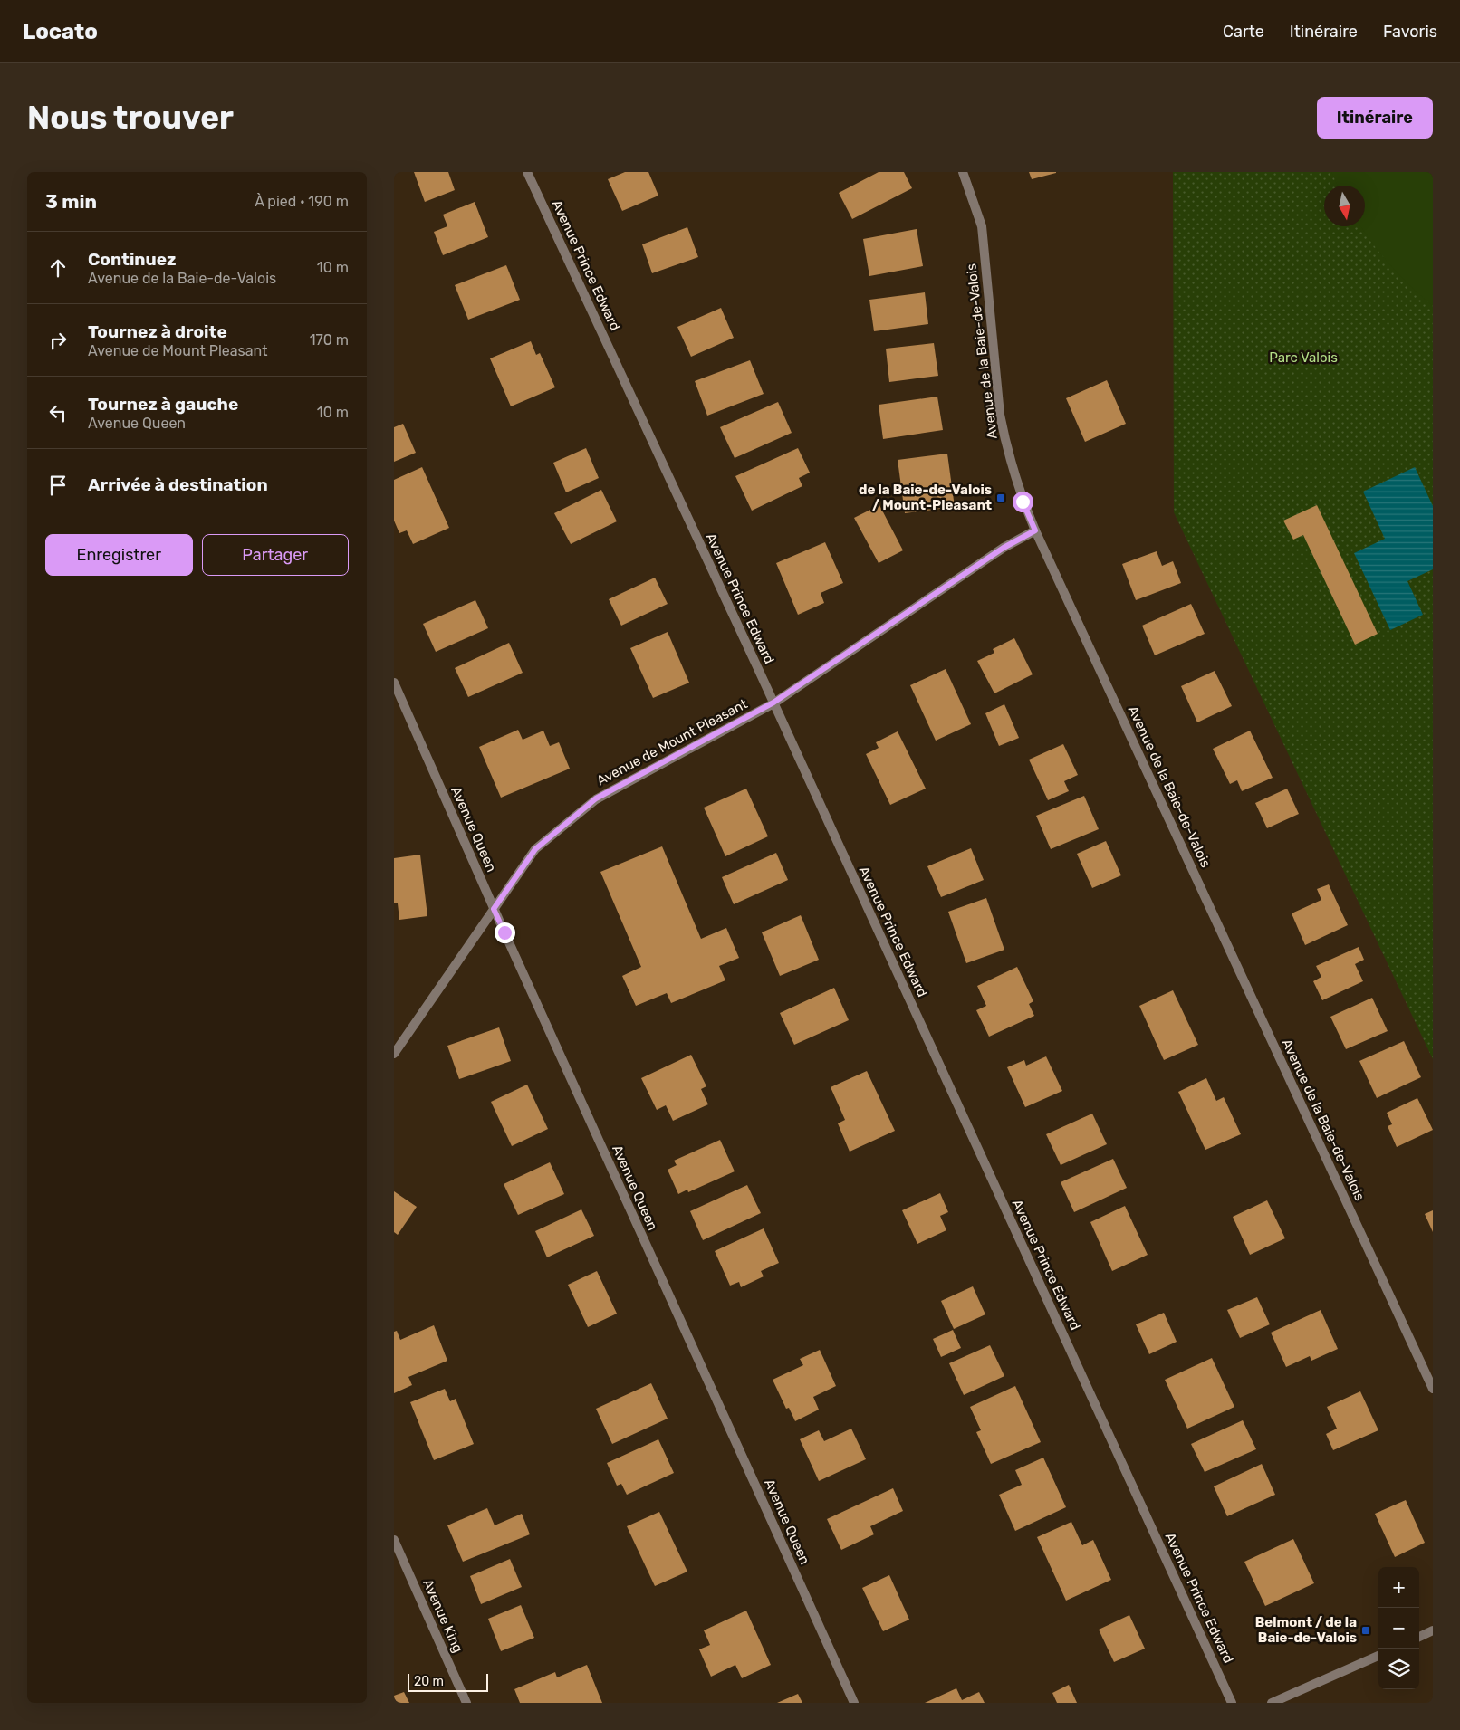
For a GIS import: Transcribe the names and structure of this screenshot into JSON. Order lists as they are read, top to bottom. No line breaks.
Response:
{"streets":{"street":["Avenue Prince Edward","Avenue de la Baie-de-Valois","Avenue de Mount Pleasant","Avenue Queen","Avenue King"]},"crossings":[["Avenue Prince Edward","Avenue de Mount Pleasant"],["Avenue de la Baie-de-Valois","Avenue de Mount Pleasant"],["Avenue de Mount Pleasant","Avenue Queen"]],"parks":["Parc Valois"],"places":{"transit":["de la Baie-de-Valois / Mount-Pleasant","Belmont / de la Baie-de-Valois"]},"scale_bar":"20 m","north":"bottom","page":{"header":"Locato","nav":["Carte","Itinéraire","Favoris"],"buttons":["Itinéraire",["Enregistrer","Partager"]],"title":"Nous trouver","heading":["3 min","À pied · 190 m"],"list":[["Continuez","Avenue de la Baie-de-Valois","10 m"],["Tournez à droite","Avenue de Mount Pleasant","170 m"],["Tournez à gauche","Avenue Queen","10 m"],"Arrivée à destination"],"map_buttons":["+","−"],"scale":"20 m"}}
